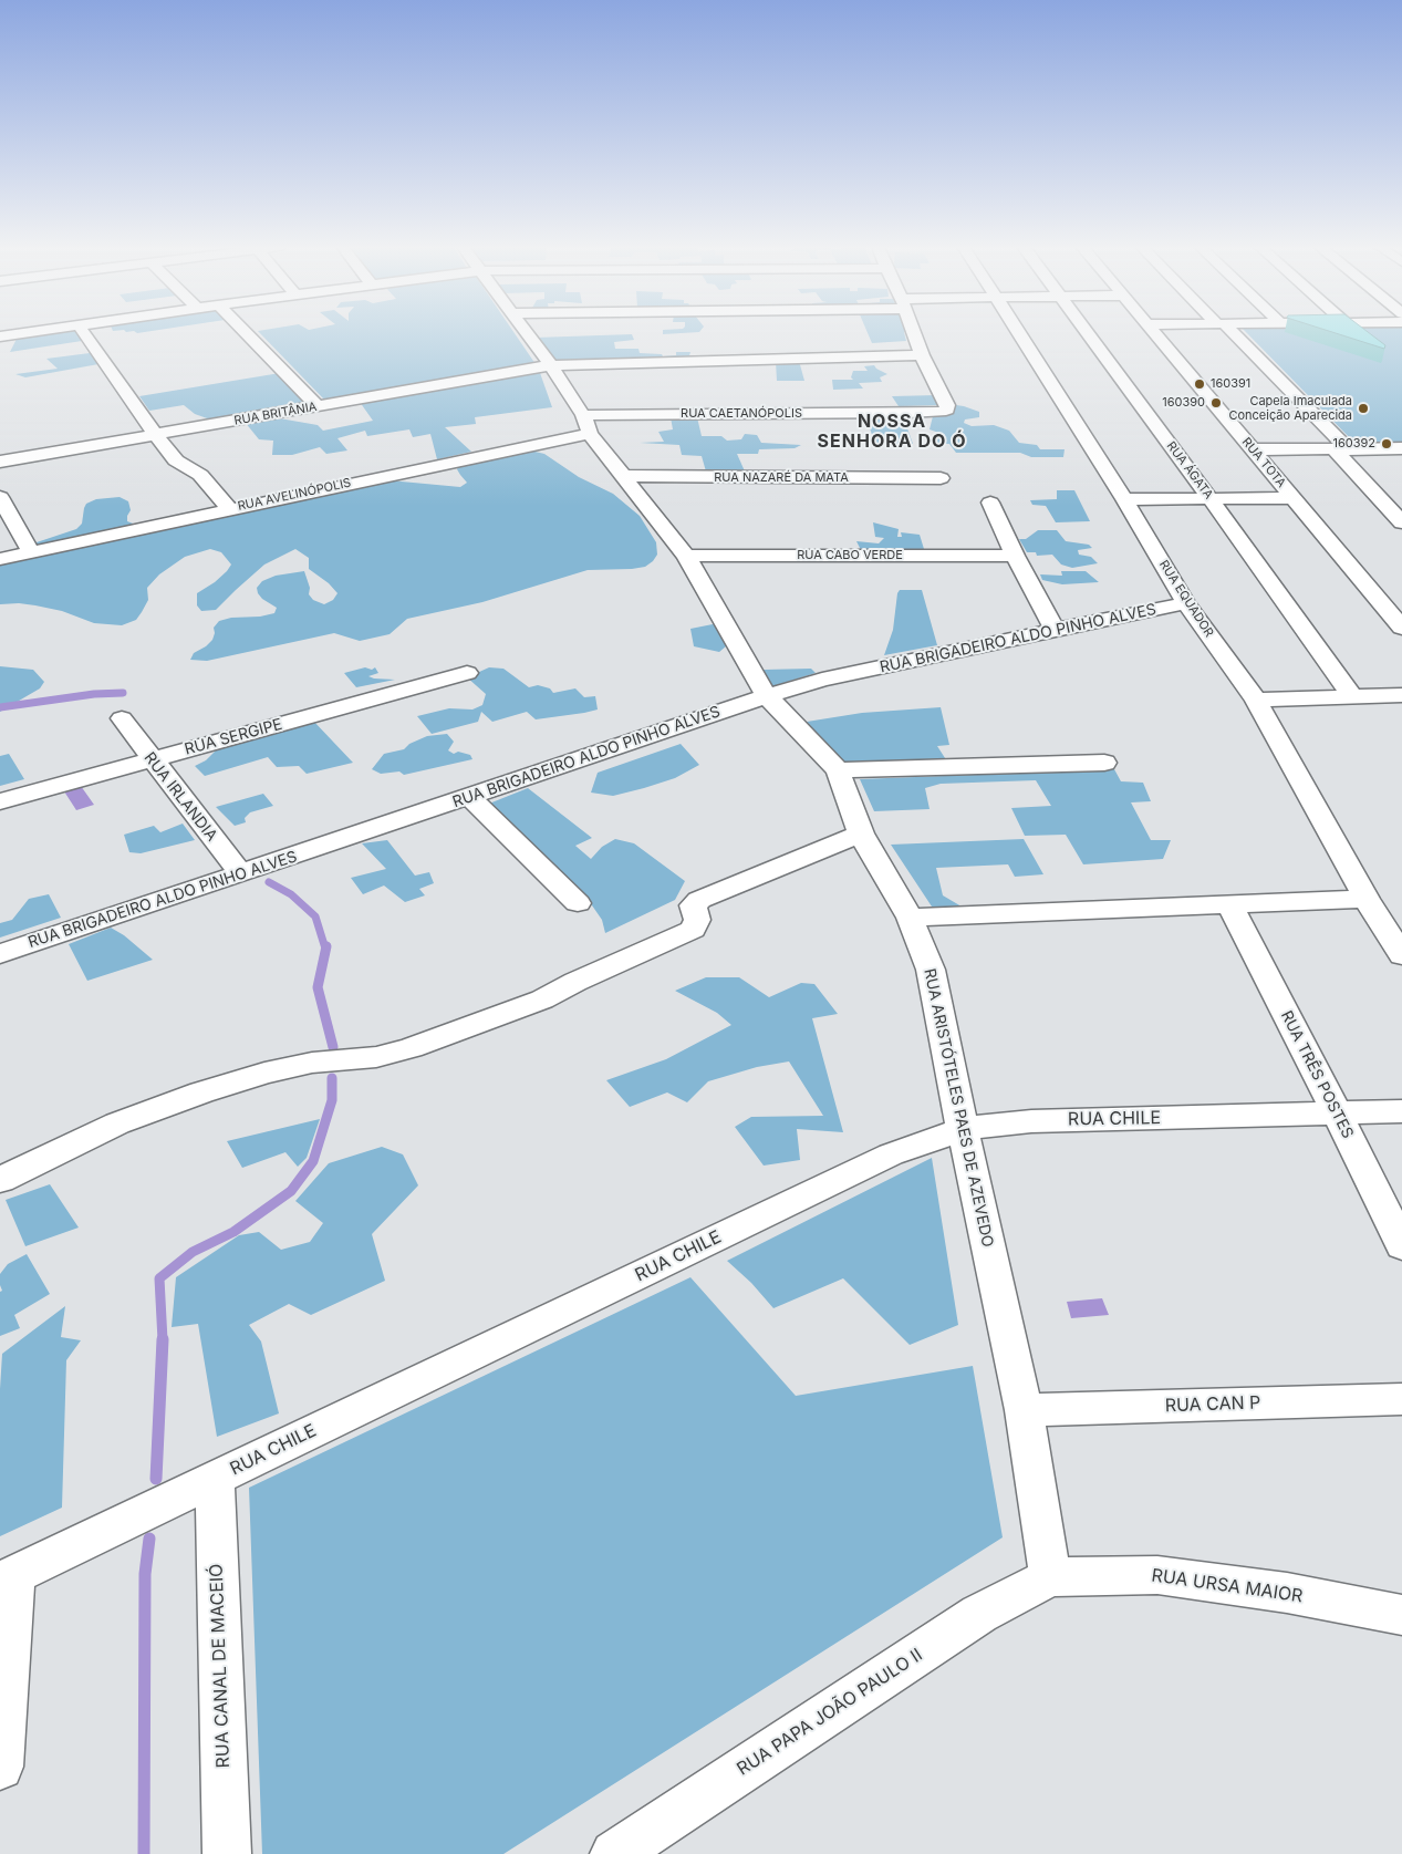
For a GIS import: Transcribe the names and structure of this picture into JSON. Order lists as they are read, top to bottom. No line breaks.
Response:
{"streets":{"street":["RUA BRITÂNIA","RUA CAETANÓPOLIS","RUA TOTA","RUA ÁGATA","RUA NAZARÉ DA MATA","RUA AVELINÓPOLIS","RUA CABO VERDE","RUA EQUADOR","RUA BRIGADEIRO ALDO PINHO ALVES","RUA SERGIPE","RUA IRLANDIA","RUA TRÊS POSTES","RUA ARISTÓTELES PAES DE AZEVEDO","RUA CHILE","RUA CAN P","RUA URSA MAIOR","RUA CANAL DE MACEIÓ","RUA PAPA JOÃO PAULO II"]},"crossings":[["RUA BRITÂNIA","RUA CAETANÓPOLIS"],["RUA BRITÂNIA","RUA ARISTÓTELES PAES DE AZEVEDO"],["RUA CAETANÓPOLIS","RUA AVELINÓPOLIS"],["RUA CAETANÓPOLIS","RUA ARISTÓTELES PAES DE AZEVEDO"],["RUA NAZARÉ DA MATA","RUA ARISTÓTELES PAES DE AZEVEDO"],["RUA AVELINÓPOLIS","RUA ARISTÓTELES PAES DE AZEVEDO"],["RUA CABO VERDE","RUA ARISTÓTELES PAES DE AZEVEDO"],["RUA EQUADOR","RUA BRIGADEIRO ALDO PINHO ALVES"],["RUA BRIGADEIRO ALDO PINHO ALVES","RUA IRLANDIA"],["RUA BRIGADEIRO ALDO PINHO ALVES","RUA ARISTÓTELES PAES DE AZEVEDO"],["RUA SERGIPE","RUA IRLANDIA"],["RUA TRÊS POSTES","RUA CHILE"],["RUA ARISTÓTELES PAES DE AZEVEDO","RUA CHILE"],["RUA ARISTÓTELES PAES DE AZEVEDO","RUA CAN P"],["RUA ARISTÓTELES PAES DE AZEVEDO","RUA URSA MAIOR"],["RUA ARISTÓTELES PAES DE AZEVEDO","RUA PAPA JOÃO PAULO II"],["RUA CHILE","RUA CANAL DE MACEIÓ"],["RUA URSA MAIOR","RUA PAPA JOÃO PAULO II"]],"districts":["NOSSA SENHORA DO Ó"],"places":["160391","160390","Capela Imaculada Conceição Aparecida","160392"]}
